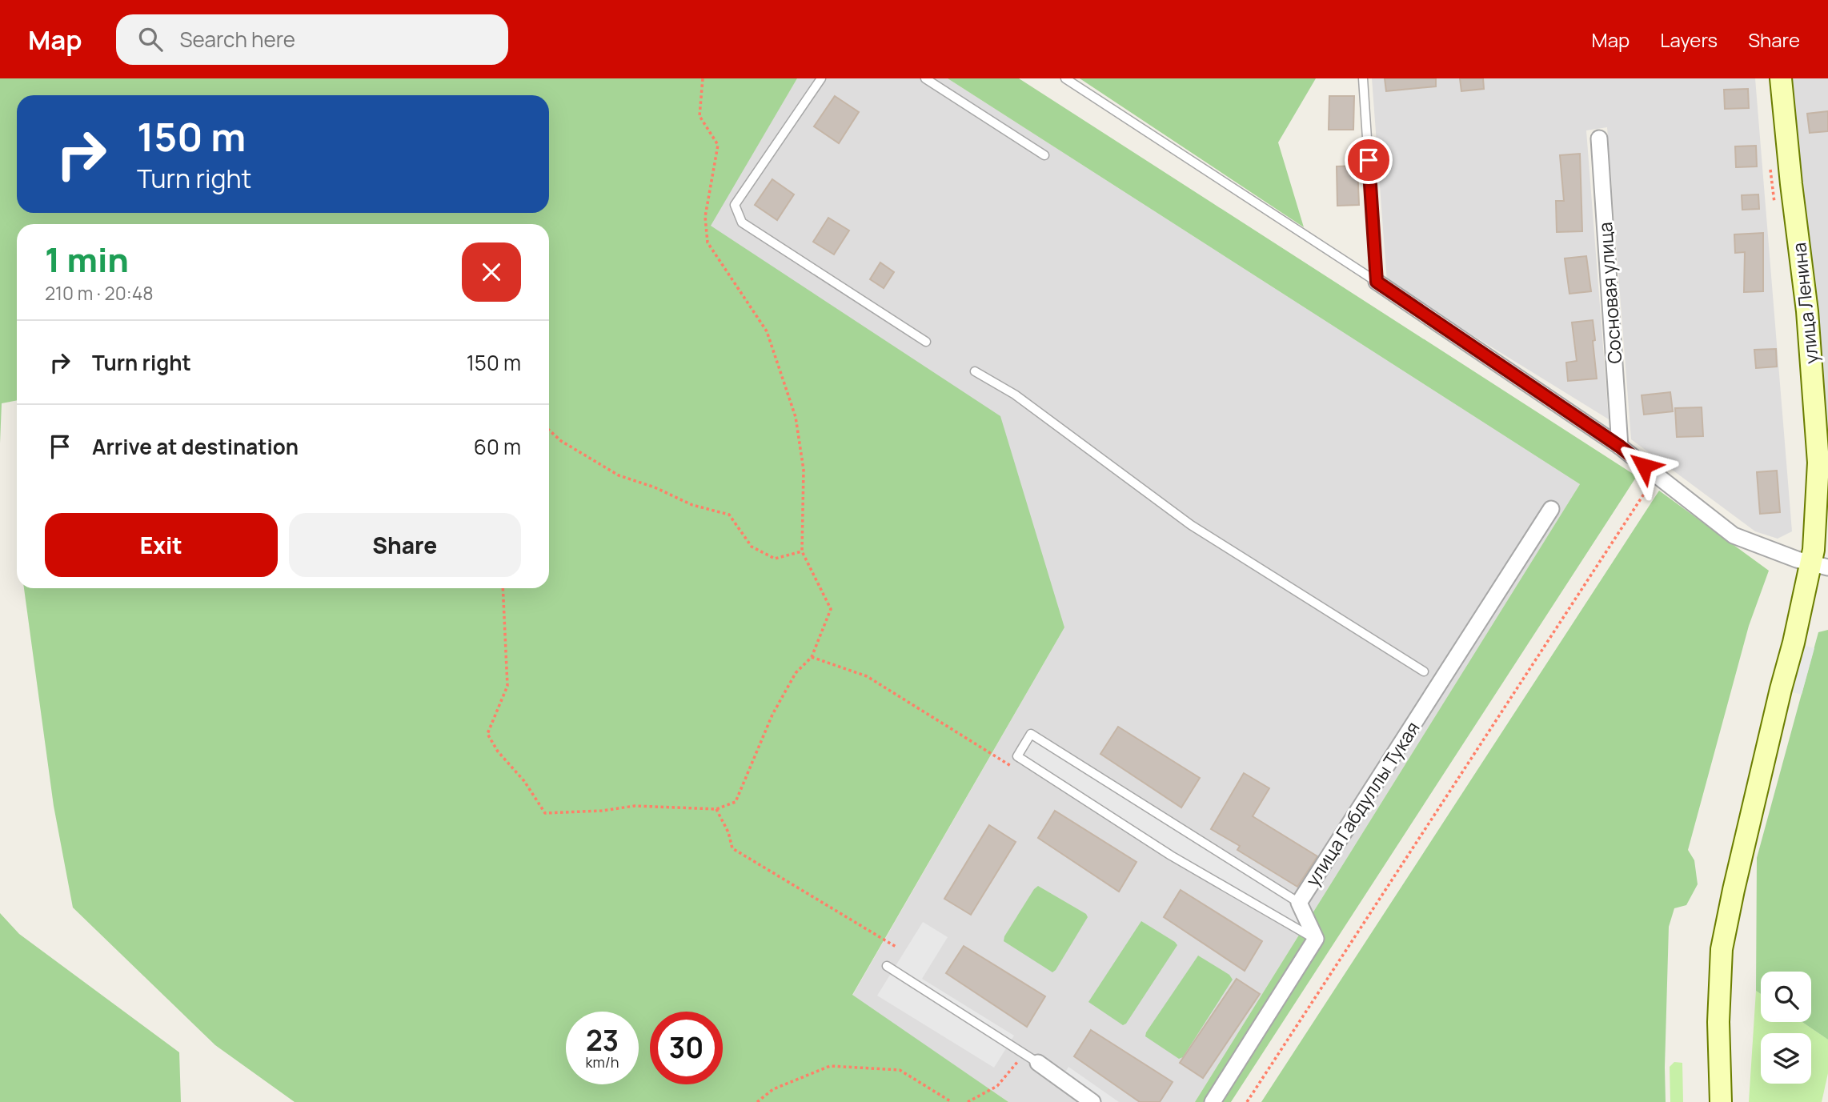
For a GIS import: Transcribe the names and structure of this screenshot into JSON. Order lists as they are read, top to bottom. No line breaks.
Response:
{"streets":{"street":["Сосновая улица","улица Ленина","улица Габдуллы Тукая"]},"page":{"header":"Map","search":"Search here","nav":["Map","Layers","Share"],"turn":["150 m","Turn right"],"heading":["1 min","210 m · 20:48"],"list":[{"name":"Turn right","value":"150 m"},{"name":"Arrive at destination","value":"60 m"}],"buttons":["Exit","Share"],"speed":"23 km/h","limit":"30"}}
